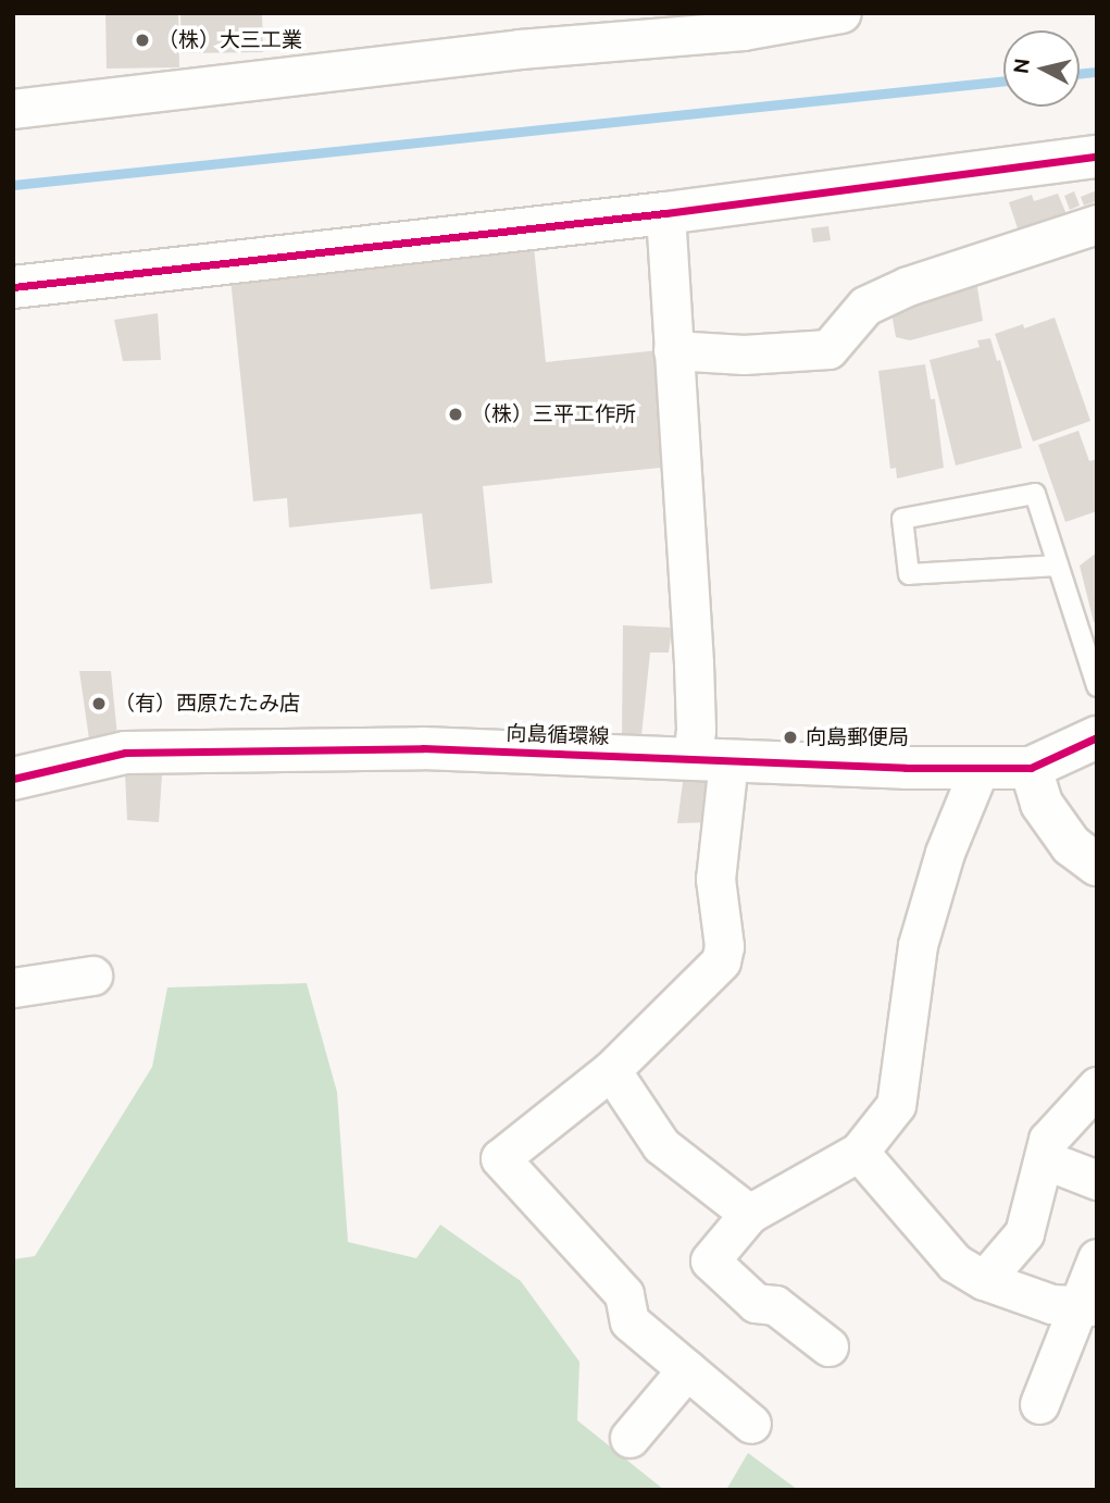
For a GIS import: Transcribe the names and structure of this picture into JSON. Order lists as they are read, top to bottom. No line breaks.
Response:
{"streets":{"main road":["向島循環線"]},"places":["（株）大三工業","（株）三平工作所","（有）西原たたみ店","向島郵便局"],"north":"left"}
